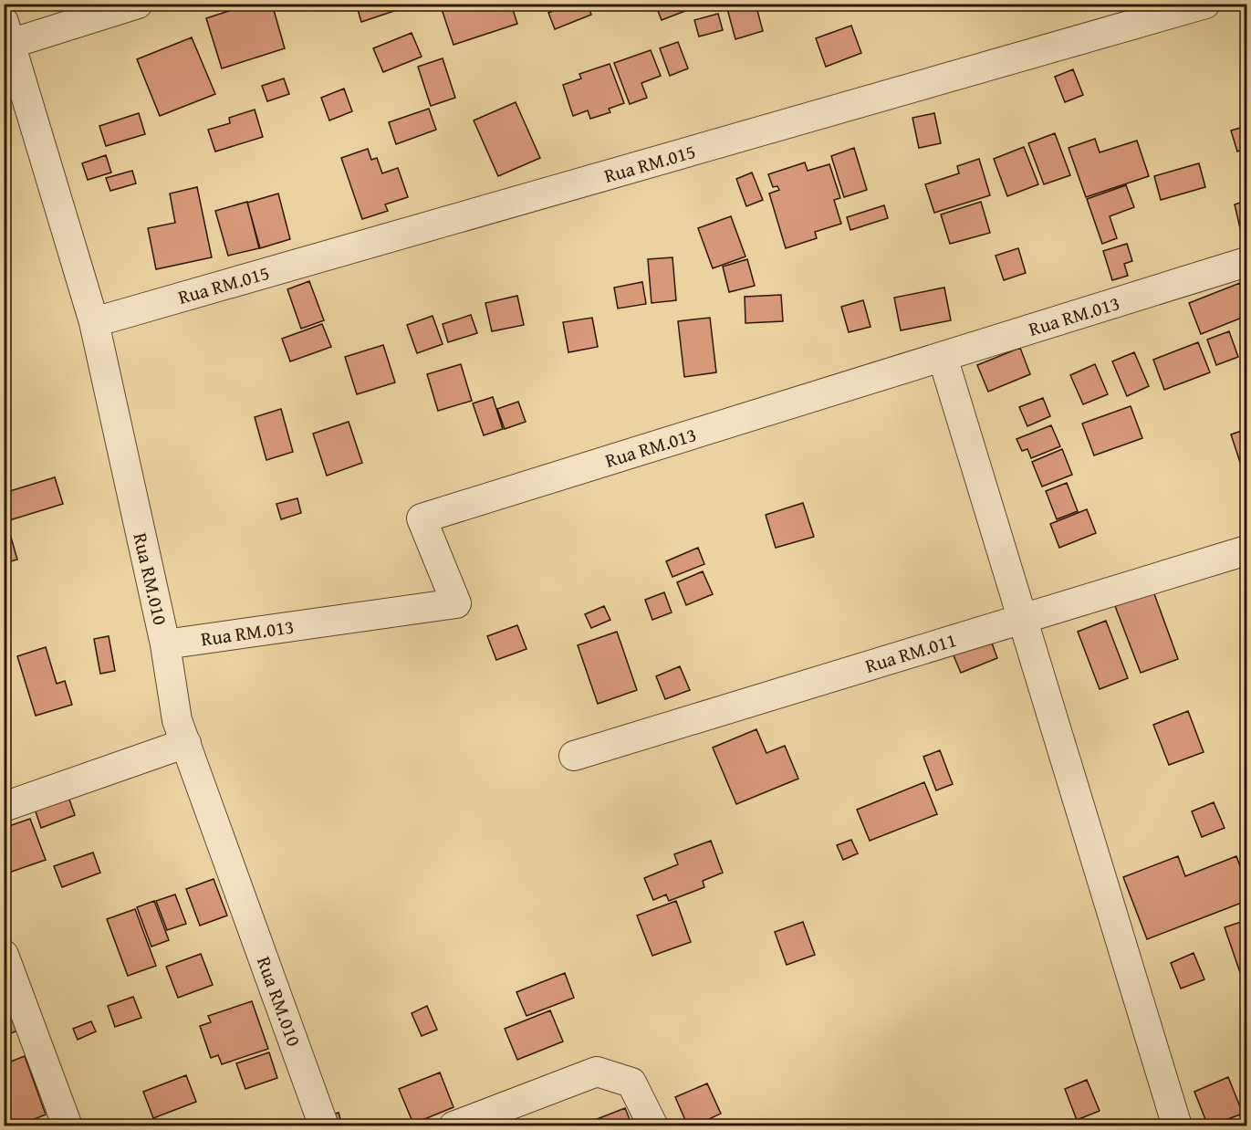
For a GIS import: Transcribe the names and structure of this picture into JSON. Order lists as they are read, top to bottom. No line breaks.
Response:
{"streets":{"street":["Rua RM.015","Rua RM.013","Rua RM.010","Rua RM.011"]},"crossings":[["Rua RM.015","Rua RM.010"],["Rua RM.013","Rua RM.010"]]}
